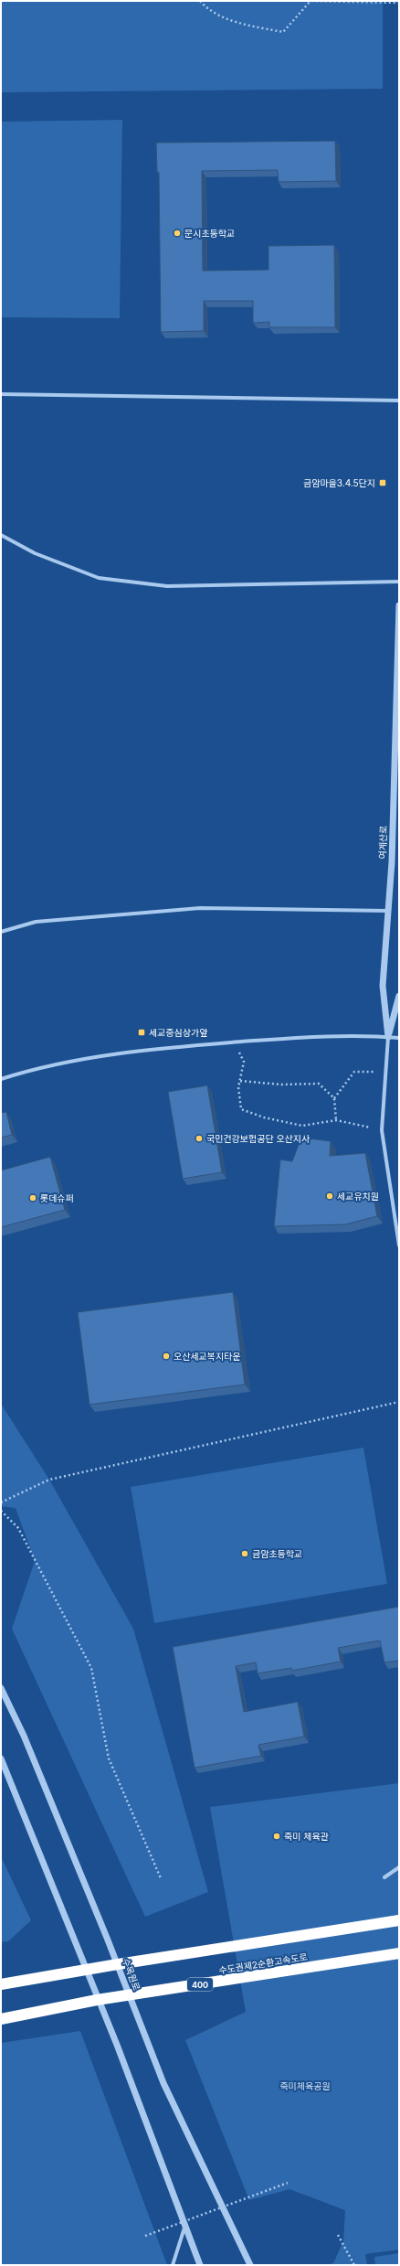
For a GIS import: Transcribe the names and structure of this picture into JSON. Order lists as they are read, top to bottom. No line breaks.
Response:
{"streets":{"highway":["수도권제2순환고속도로","400"],"street":["여계산로","수목원로"]},"parks":["죽미체육공원"],"places":{"other":["문시초등학교","국민건강보험공단 오산지사","세교유치원","롯데슈퍼","오산세교복지타운","금암초등학교","죽미 체육관"],"transit":["금암마을3.4.5단지","세교중심상가앞"]}}
